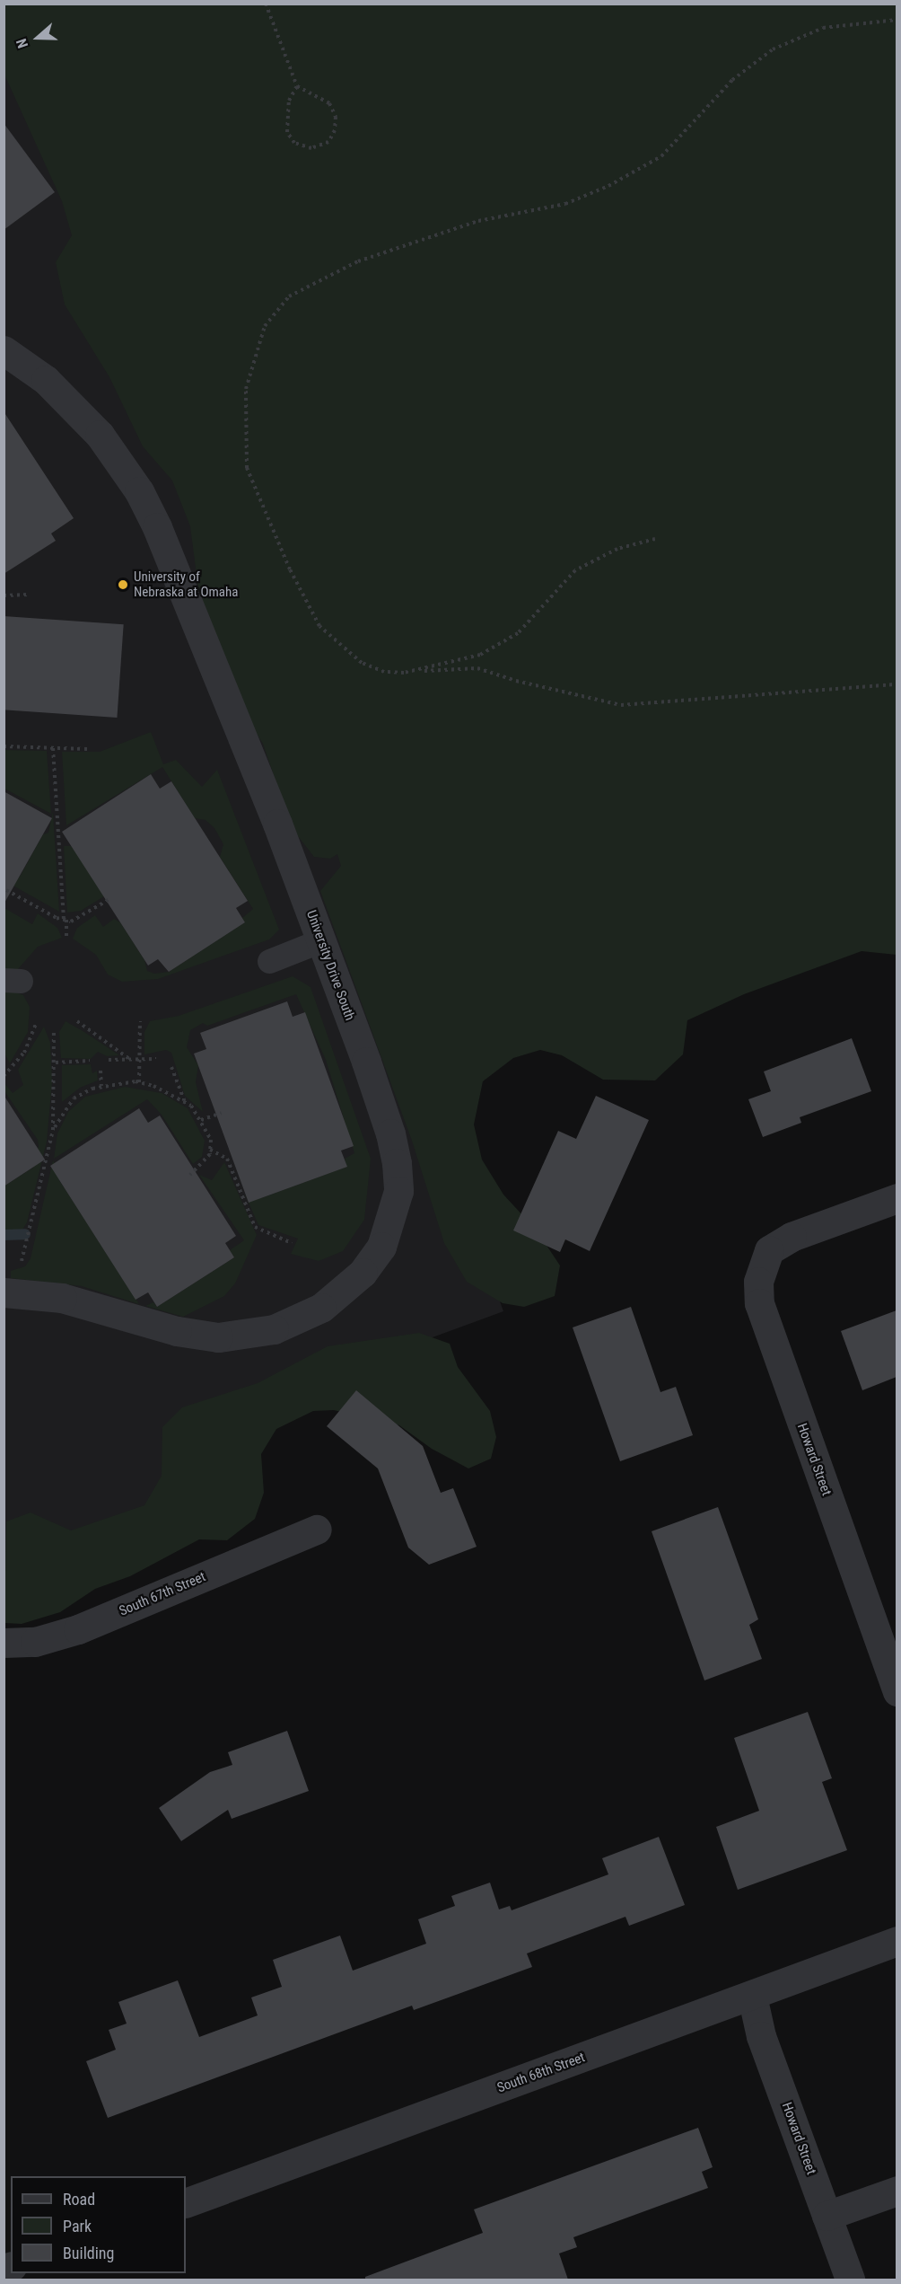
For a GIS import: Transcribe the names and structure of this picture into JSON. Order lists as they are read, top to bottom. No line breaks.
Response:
{"streets":{"street":["University Drive South","Howard Street","South 67th Street","South 68th Street"]},"crossings":[["Howard Street","South 68th Street"]],"places":["University of Nebraska at Omaha"],"legend":["Road","Park","Building"],"north":"left"}
